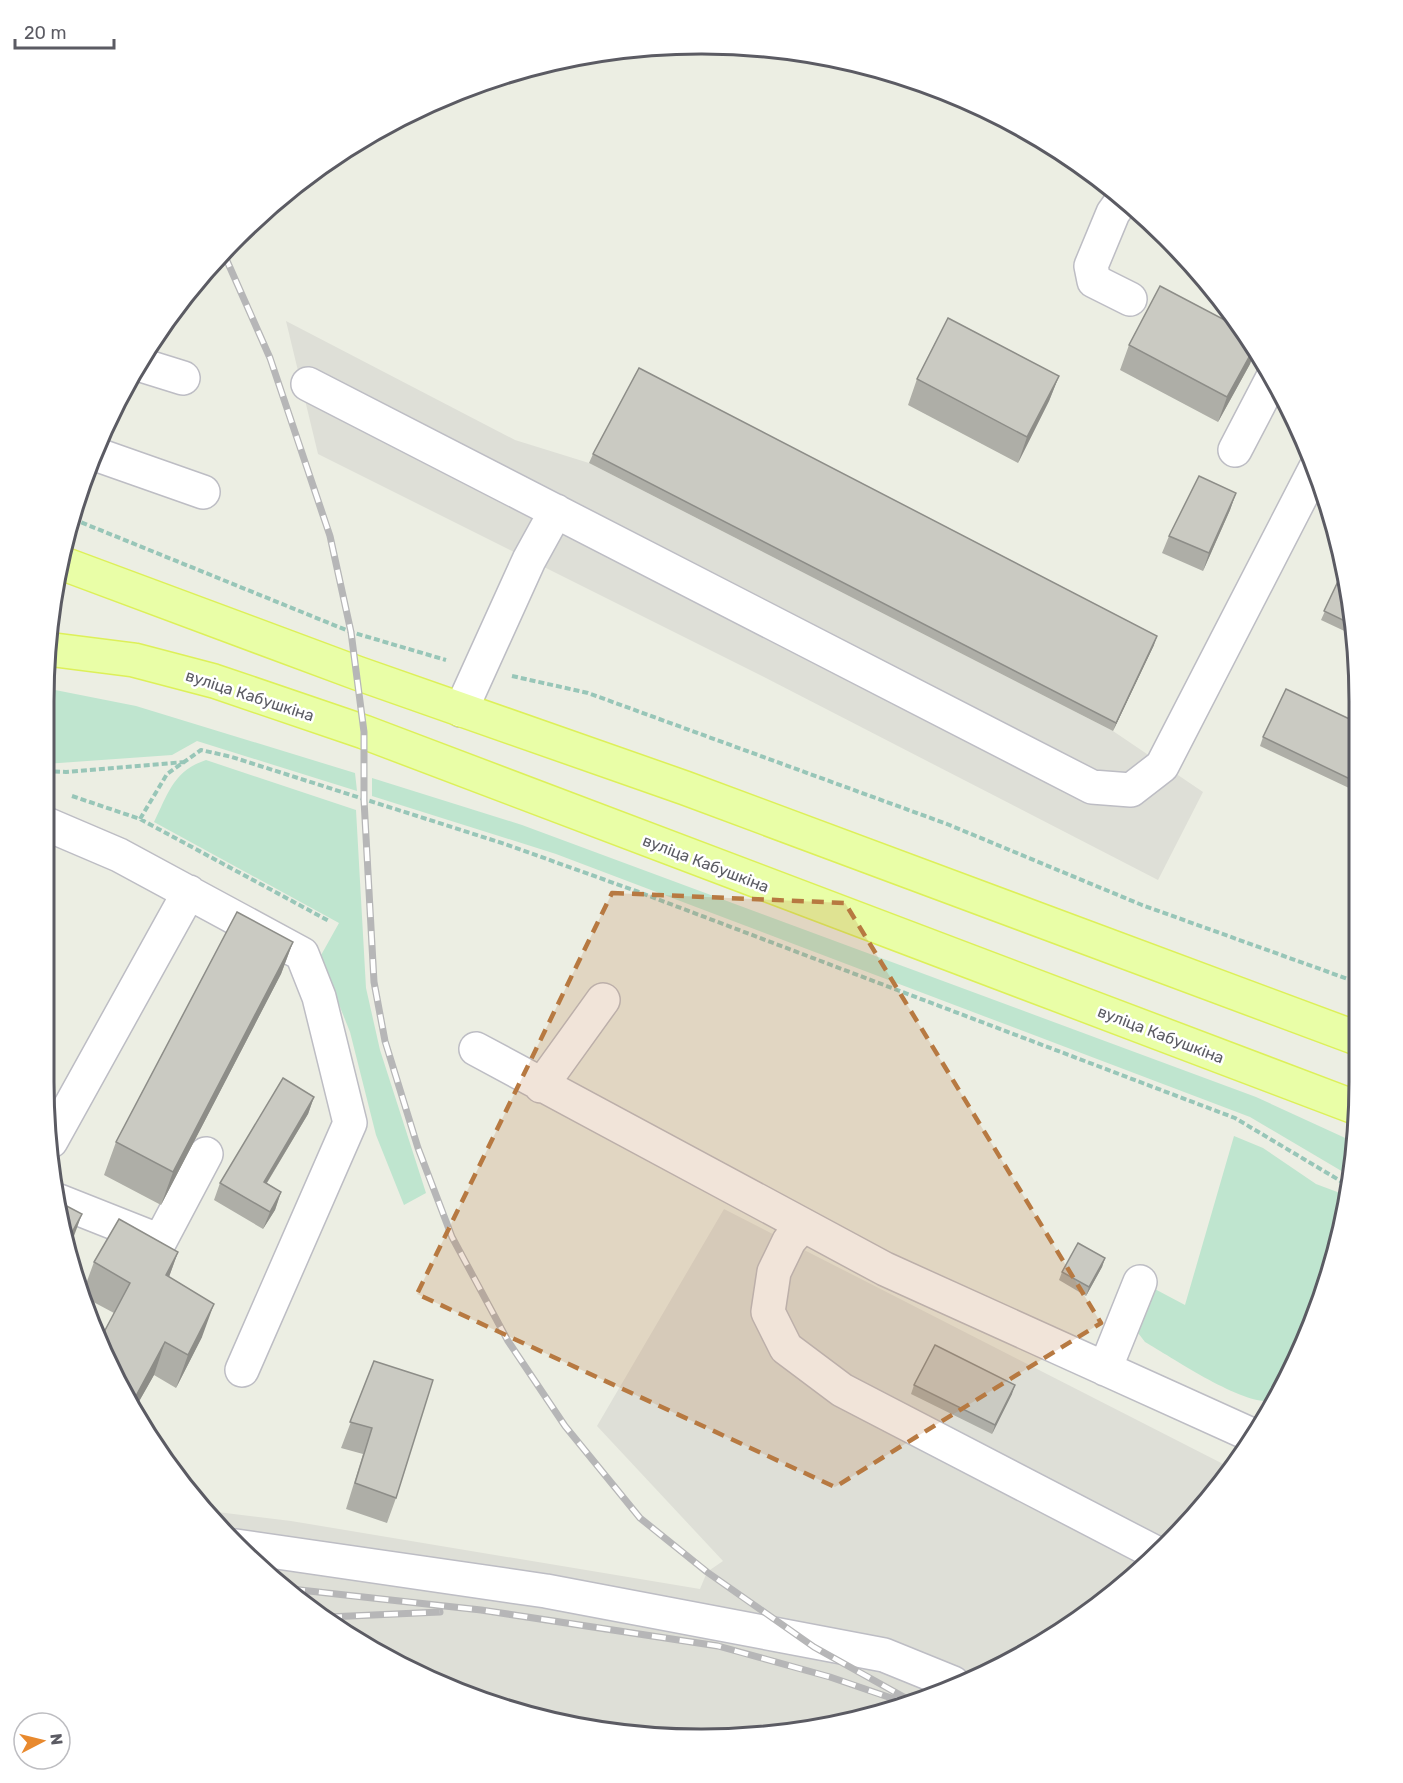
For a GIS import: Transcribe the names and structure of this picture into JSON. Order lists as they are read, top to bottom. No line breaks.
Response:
{"streets":{"main road":["вуліца Кабушкіна"]},"scale_bar":"20 m","north":"right"}
